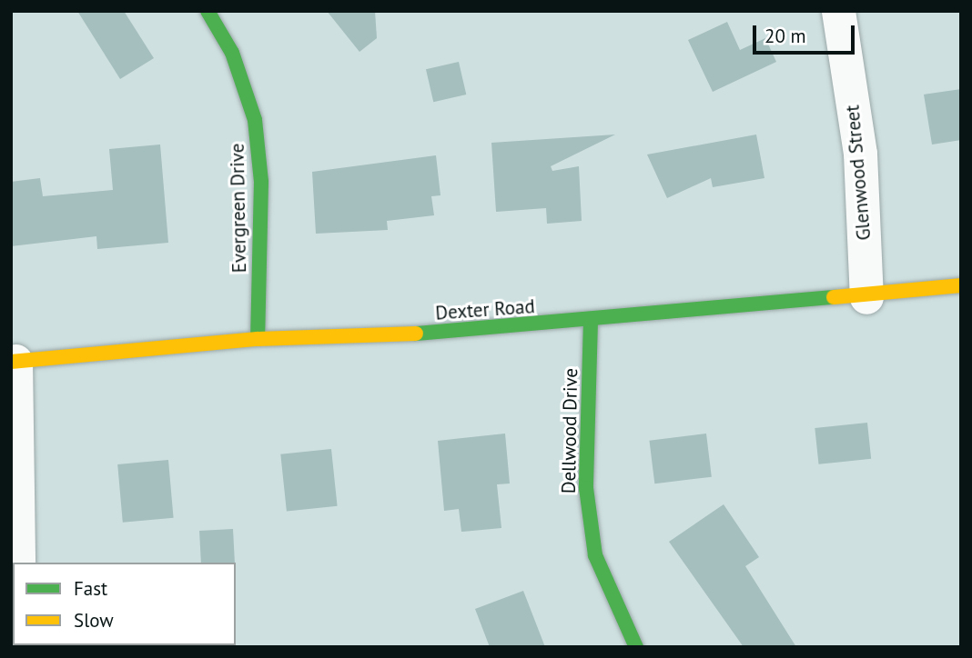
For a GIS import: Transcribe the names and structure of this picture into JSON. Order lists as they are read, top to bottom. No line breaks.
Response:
{"streets":{"main road":["Evergreen Drive","Dexter Road","Dellwood Drive"],"street":["Glenwood Street"]},"crossings":[["Glenwood Street","Dexter Road"],["Evergreen Drive","Dexter Road"],["Dexter Road","Dellwood Drive"]],"legend":["Fast","Slow"],"scale_bar":"20 m"}
